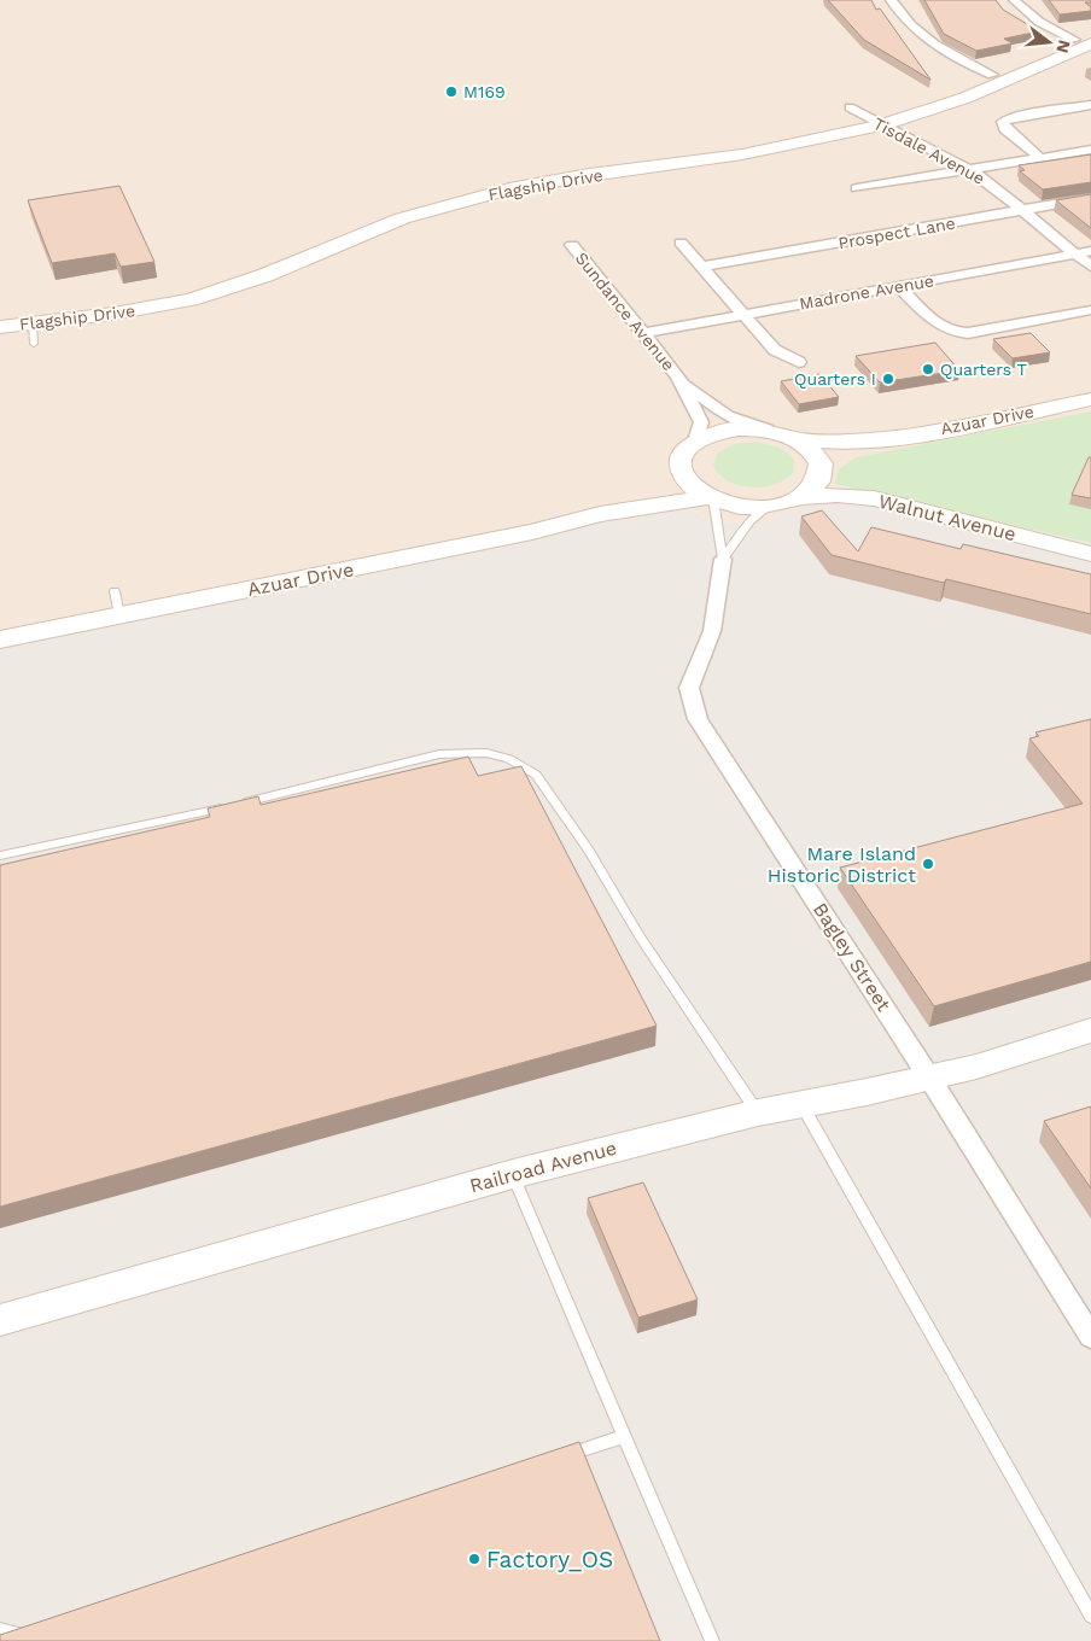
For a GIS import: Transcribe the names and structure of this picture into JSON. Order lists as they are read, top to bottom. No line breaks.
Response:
{"streets":{"street":["Tisdale Avenue","Flagship Drive","Prospect Lane","Madrone Avenue","Sundance Avenue","Azuar Drive","Walnut Avenue","Bagley Street","Railroad Avenue"]},"crossings":[["Tisdale Avenue","Flagship Drive"],["Tisdale Avenue","Prospect Lane"],["Tisdale Avenue","Madrone Avenue"],["Madrone Avenue","Sundance Avenue"],["Azuar Drive","Walnut Avenue"],["Azuar Drive","Bagley Street"],["Walnut Avenue","Bagley Street"],["Bagley Street","Railroad Avenue"]],"places":["M169","Quarters T","Quarters I","Mare Island Historic District","Factory_OS"],"north":"right"}
